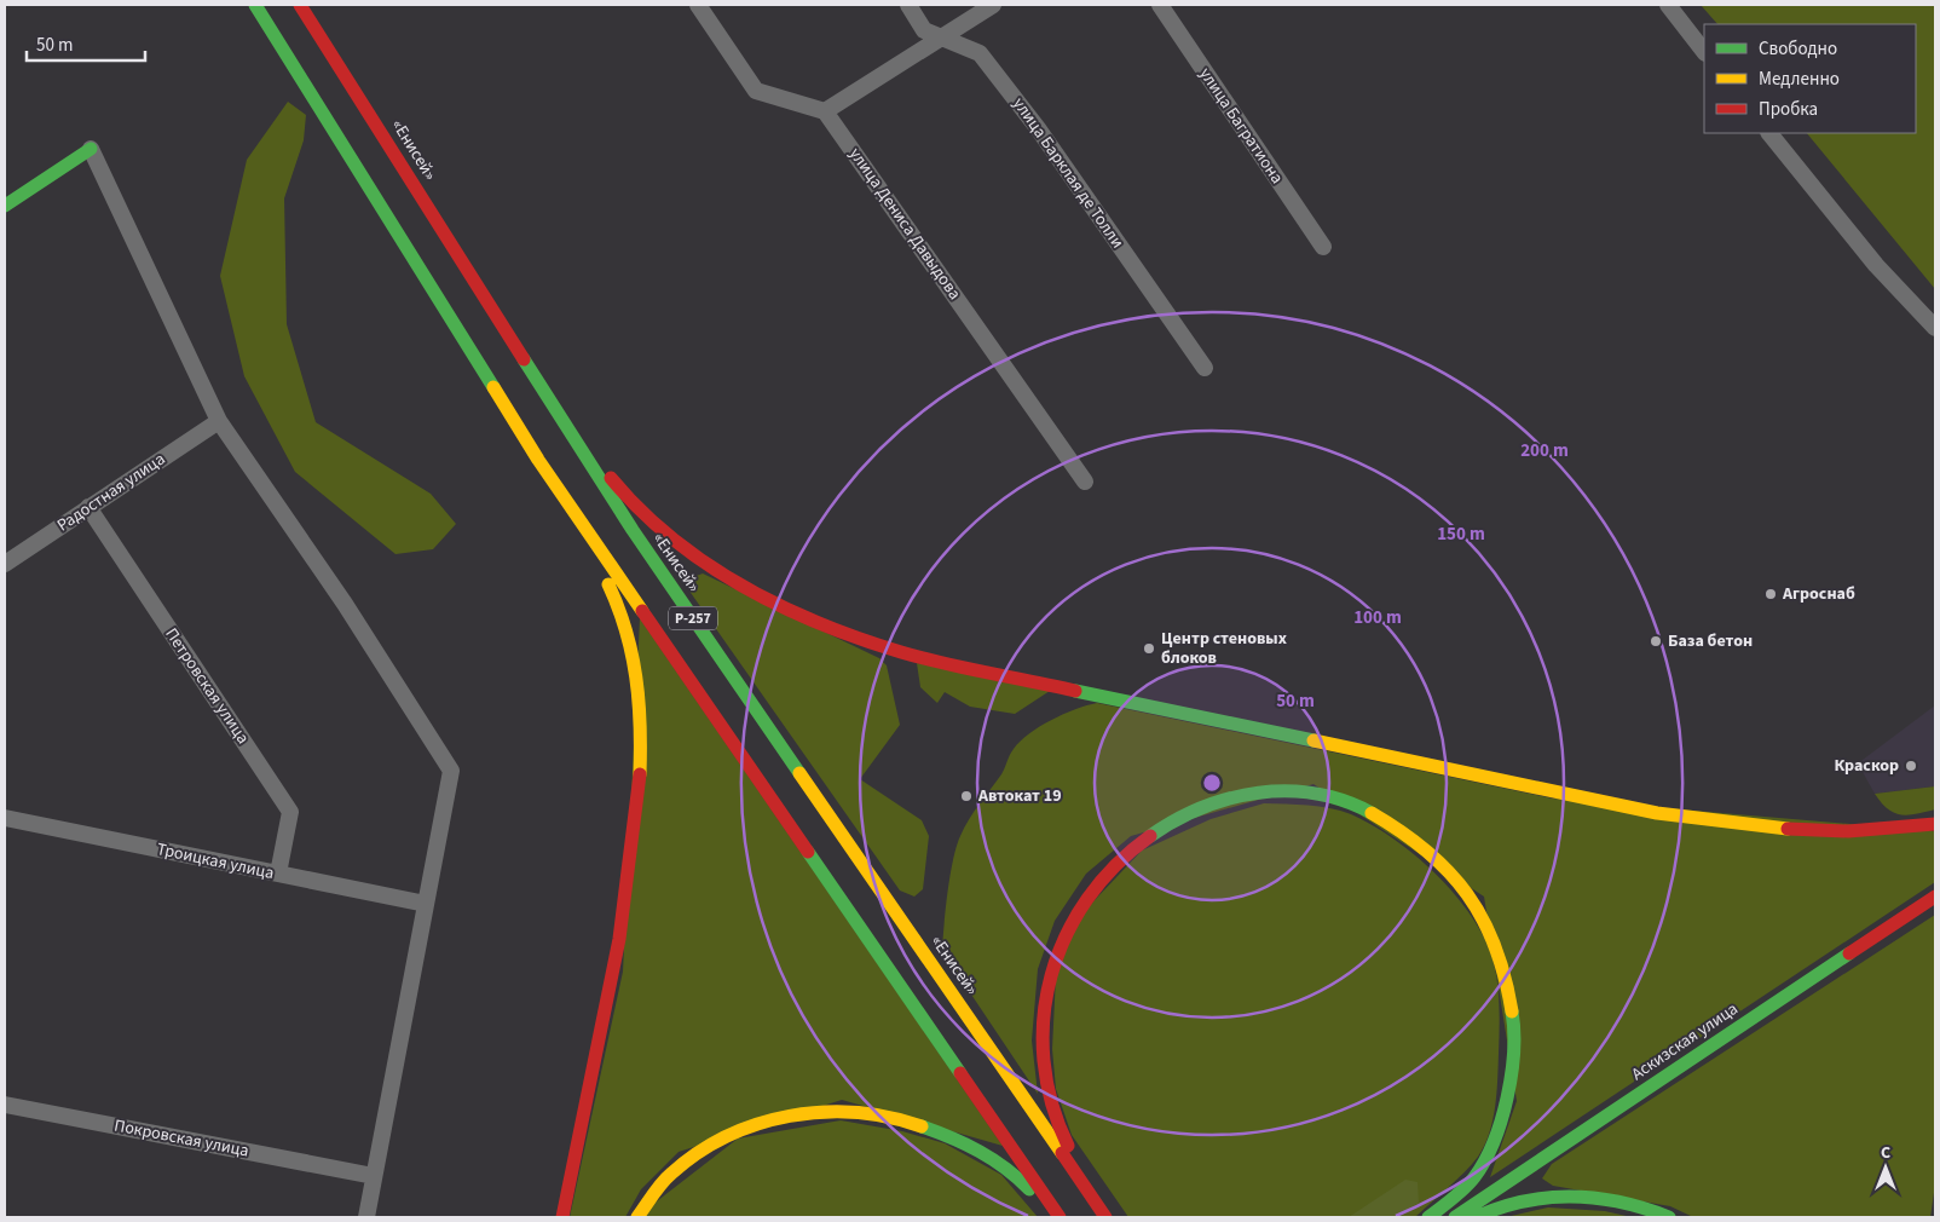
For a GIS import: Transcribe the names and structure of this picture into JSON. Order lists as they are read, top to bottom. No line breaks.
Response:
{"streets":{"main road":["«Енисей»","Р-257","Аскизская улица"],"street":["улица Багратиона","улица Барклая де Толли","улица Дениса Давыдова","Радостная улица","Петровская улица","Троицкая улица","Покровская улица"]},"crossings":[["Радостная улица","Петровская улица"],["Петровская улица","Троицкая улица"]],"places":["Агроснаб","База бетон","Центр стеновых блоков","Краскор","Автокат 19"],"legend":["Свободно","Медленно","Пробка"],"scale_bar":"50 m","north":"top","rings":["200 m","150 m","100 m","50 m"]}
